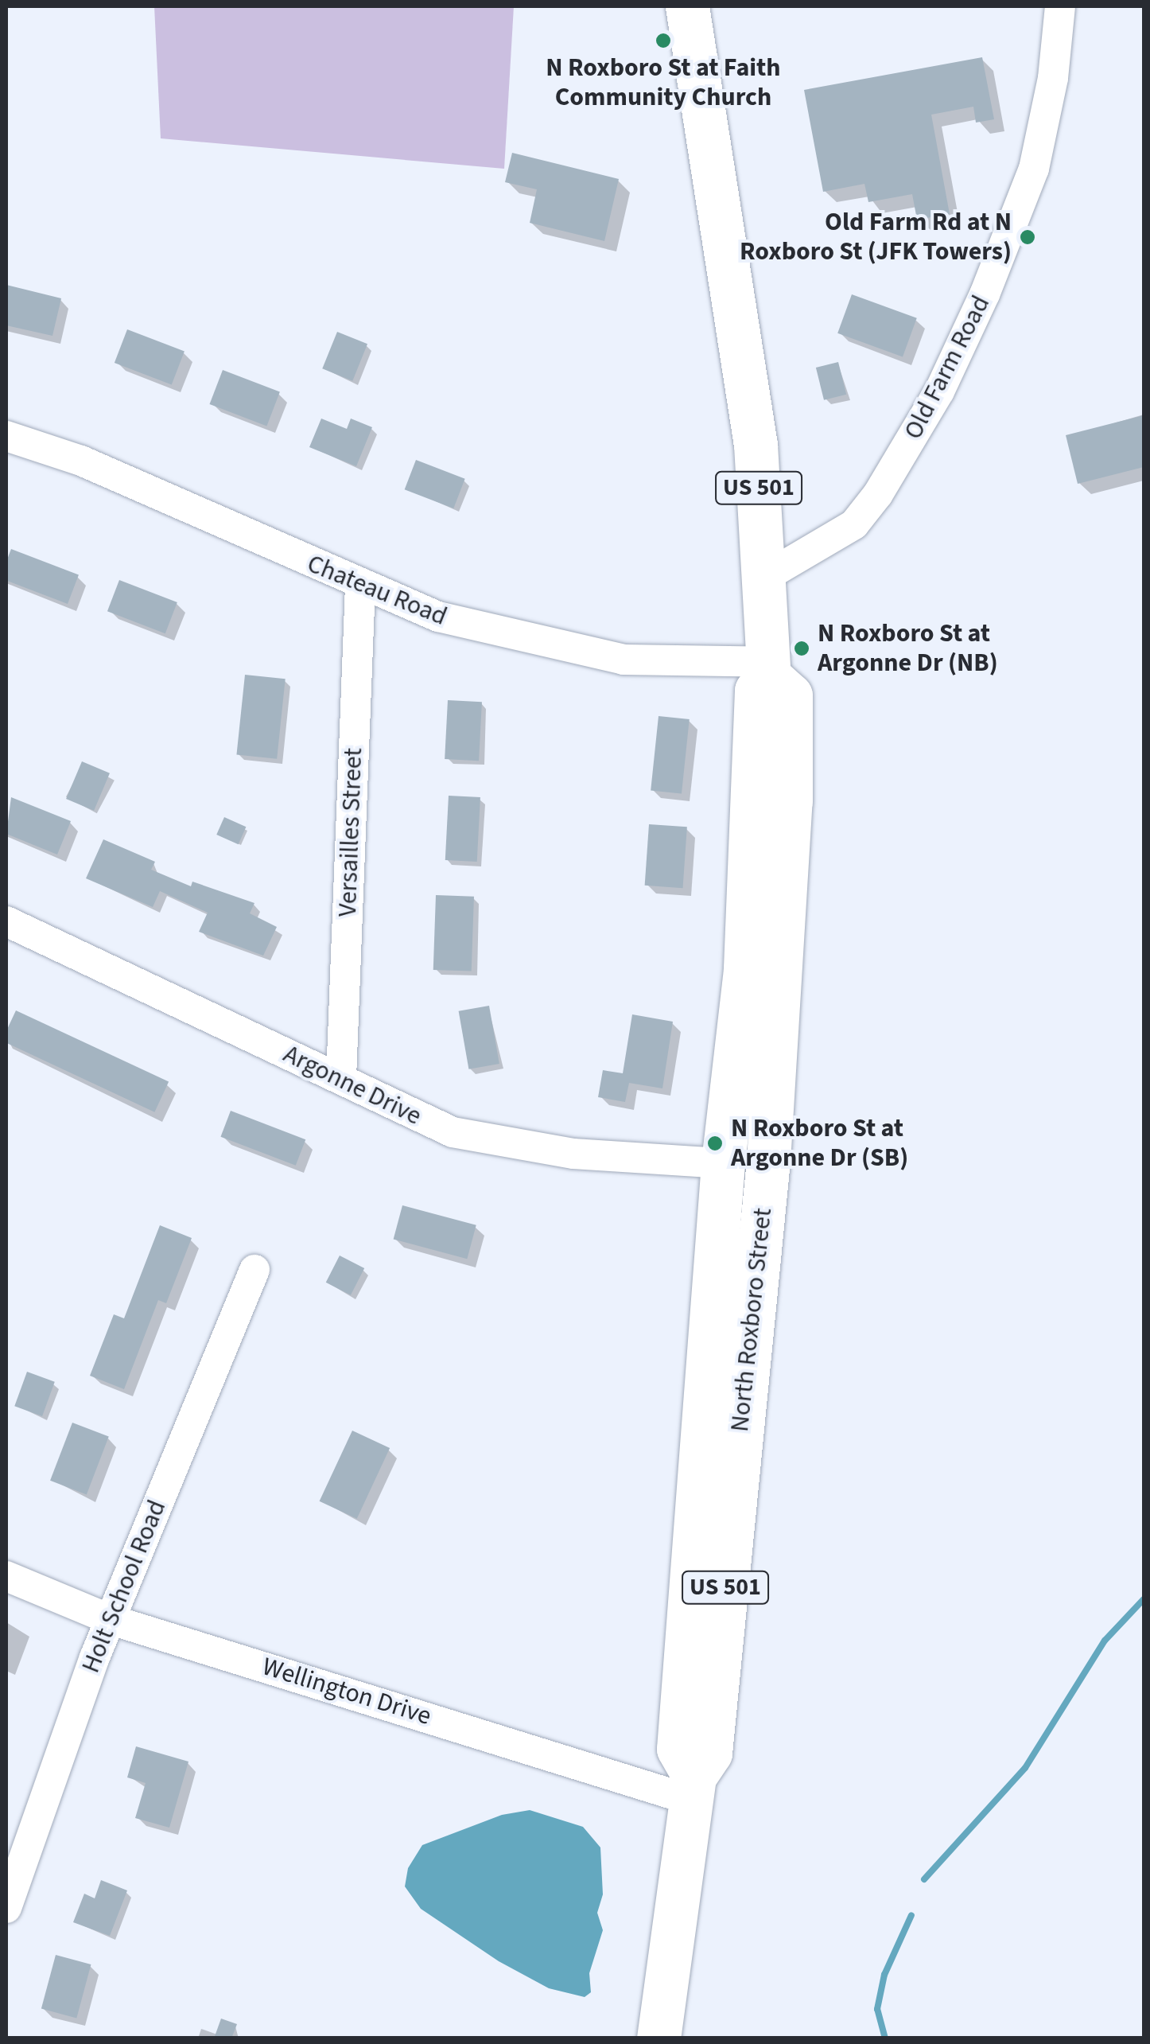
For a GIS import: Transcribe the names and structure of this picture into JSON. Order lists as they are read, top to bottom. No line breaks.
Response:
{"streets":{"highway":["US 501","North Roxboro Street"],"street":["Old Farm Road","Chateau Road","Versailles Street","Argonne Drive","Holt School Road","Wellington Drive"]},"crossings":[["Old Farm Road","North Roxboro Street"],["Chateau Road","Versailles Street"],["Chateau Road","North Roxboro Street"],["Versailles Street","Argonne Drive"],["Argonne Drive","North Roxboro Street"],["North Roxboro Street","Wellington Drive"],["Holt School Road","Wellington Drive"]],"places":["N Roxboro St at Faith Community Church","Old Farm Rd at N Roxboro St (JFK Towers)","N Roxboro St at Argonne Dr (NB)","N Roxboro St at Argonne Dr (SB)"]}
